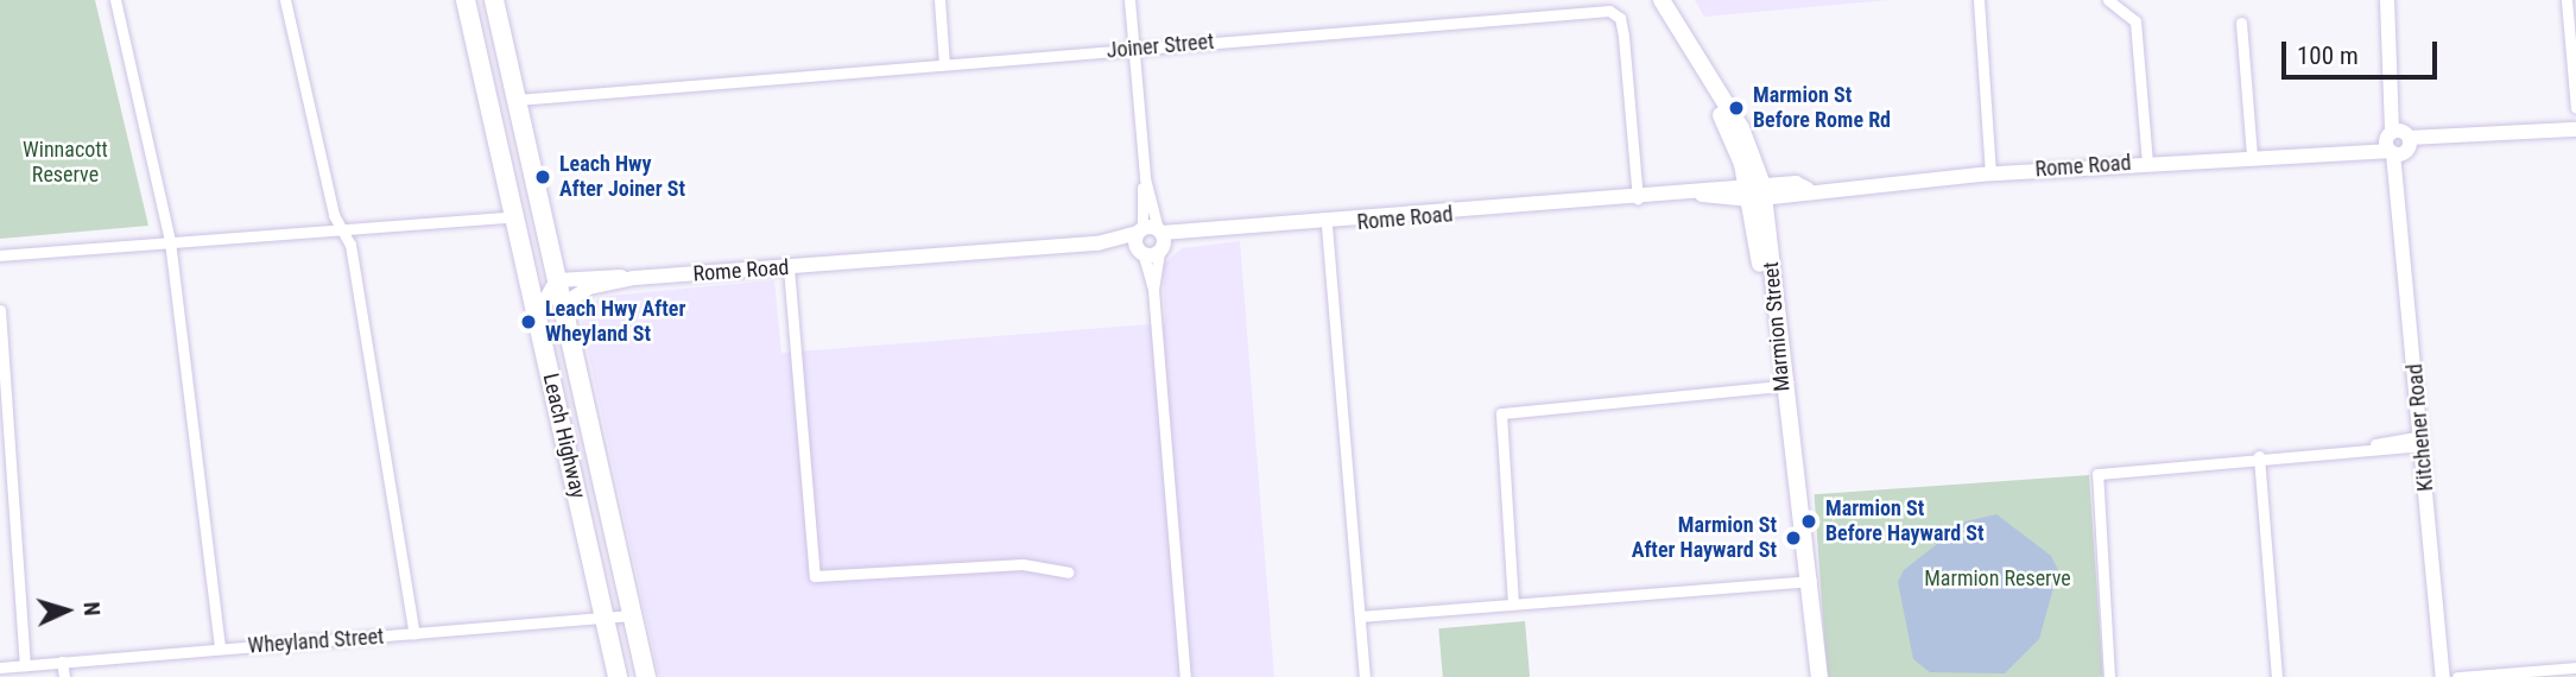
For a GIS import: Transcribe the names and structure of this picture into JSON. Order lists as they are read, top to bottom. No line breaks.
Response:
{"streets":{"highway":["Leach Highway"],"main road":["Marmion Street"],"street":["Joiner Street","Rome Road","Kitchener Road","Wheyland Street"]},"crossings":[["Joiner Street","Rome Road"],["Joiner Street","Leach Highway"],["Rome Road","Marmion Street"],["Rome Road","Kitchener Road"],["Rome Road","Leach Highway"],["Leach Highway","Wheyland Street"]],"parks":["Winnacott Reserve","Marmion Reserve"],"places":["Marmion St Before Rome Rd","Leach Hwy After Joiner St","Leach Hwy After Wheyland St","Marmion St Before Hayward St","Marmion St After Hayward St"],"scale_bar":"100 m","north":"right"}
